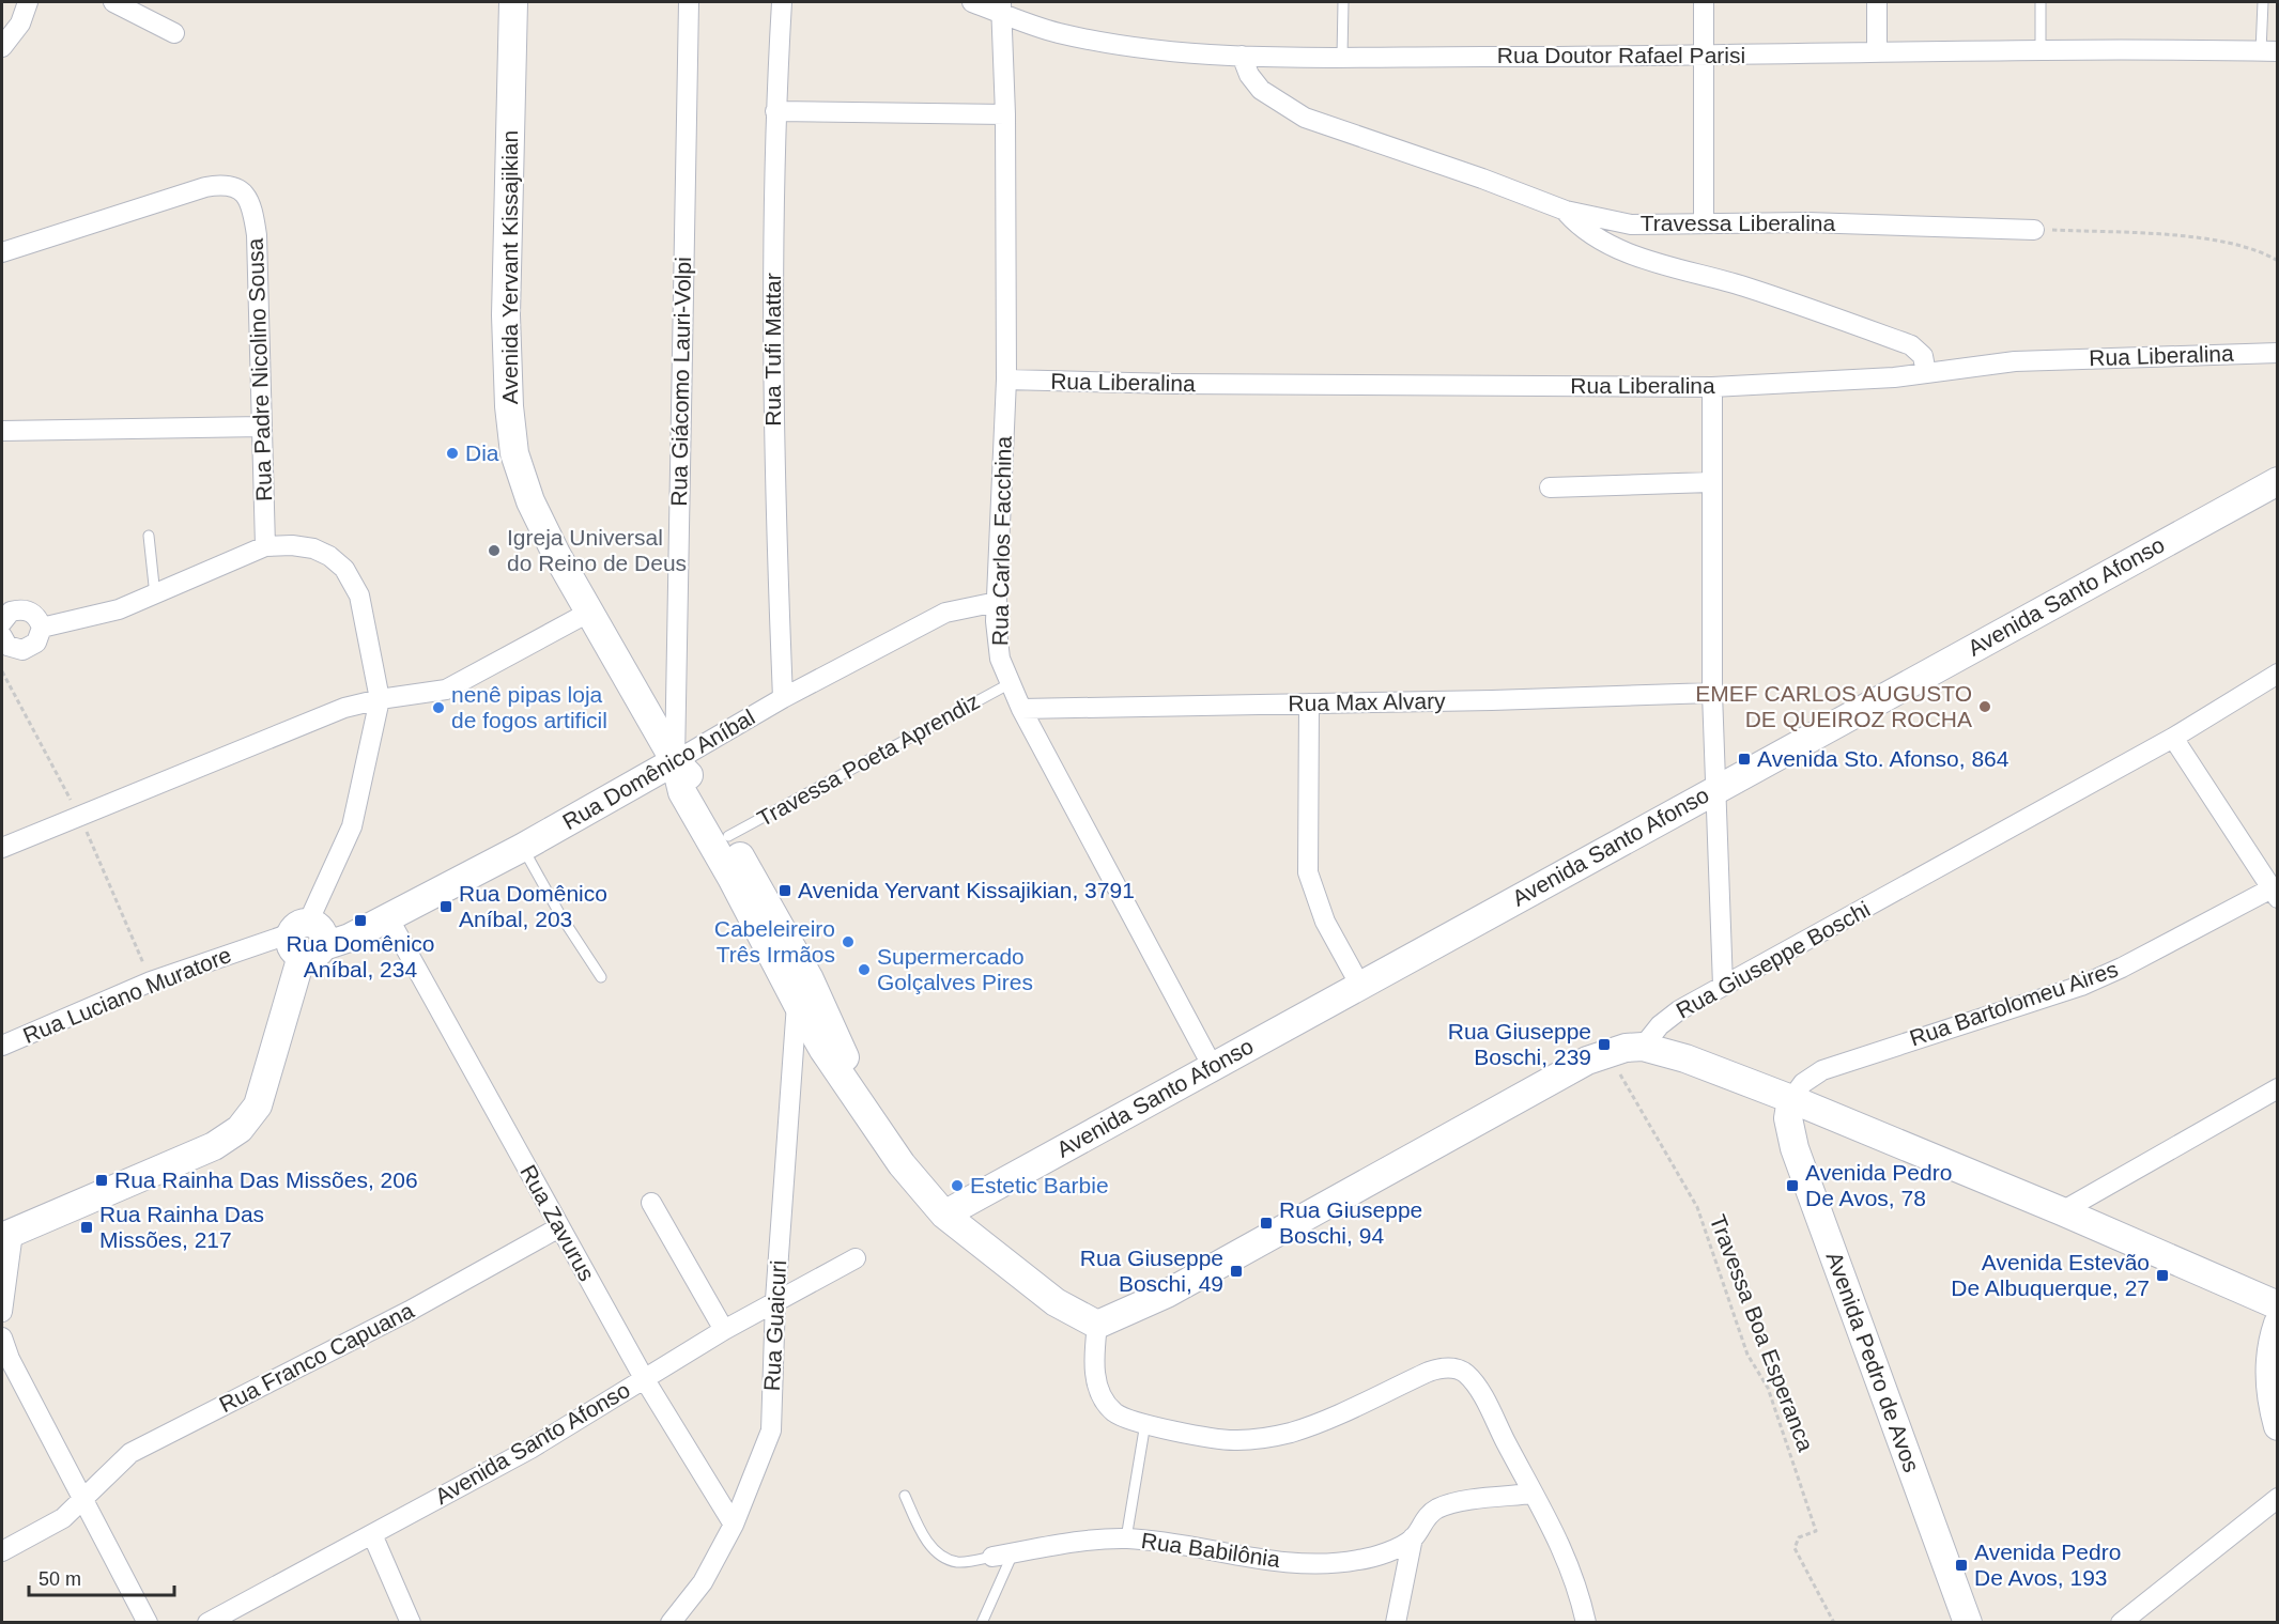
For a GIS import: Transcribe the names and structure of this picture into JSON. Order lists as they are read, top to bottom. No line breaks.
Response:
{"streets":{"main road":["Avenida Yervant Kissajikian","Avenida Santo Afonso","Rua Domênico Aníbal","Avenida Pedro de Avos"],"street":["Rua Doutor Rafael Parisi","Travessa Liberalina","Rua Tufi Mattar","Rua Liberalina","Rua Padre Nicolino Sousa","Rua Giácomo Lauri-Volpi","Rua Carlos Facchina","Rua Max Alvary","Rua Giuseppe Boschi","Rua Luciano Muratore","Rua Bartolomeu Aires","Rua Zavurus","Rua Guaicuri","Rua Franco Capuana","Rua Babilônia"],"lane":["Travessa Poeta Aprendiz"],"path":["Travessa Boa Esperanca"]},"crossings":[["Rua Doutor Rafael Parisi","Travessa Liberalina"],["Rua Doutor Rafael Parisi","Rua Carlos Facchina"],["Avenida Yervant Kissajikian","Rua Giácomo Lauri-Volpi"],["Avenida Yervant Kissajikian","Avenida Santo Afonso"],["Avenida Yervant Kissajikian","Travessa Poeta Aprendiz"],["Avenida Yervant Kissajikian","Rua Domênico Aníbal"],["Avenida Yervant Kissajikian","Rua Guaicuri"],["Rua Tufi Mattar","Rua Domênico Aníbal"],["Rua Liberalina","Rua Carlos Facchina"],["Rua Giácomo Lauri-Volpi","Rua Domênico Aníbal"],["Rua Carlos Facchina","Avenida Santo Afonso"],["Rua Carlos Facchina","Rua Max Alvary"],["Rua Carlos Facchina","Travessa Poeta Aprendiz"],["Rua Carlos Facchina","Rua Domênico Aníbal"],["Avenida Santo Afonso","Rua Zavurus"],["Avenida Santo Afonso","Rua Guaicuri"],["Rua Domênico Aníbal","Rua Luciano Muratore"],["Rua Domênico Aníbal","Rua Zavurus"],["Rua Bartolomeu Aires","Avenida Pedro de Avos"],["Rua Zavurus","Rua Guaicuri"],["Rua Zavurus","Rua Franco Capuana"]],"places":{"other":["Dia","Igreja Universal do Reino de Deus","EMEF CARLOS AUGUSTO DE QUEIROZ ROCHA","nenê pipas loja de fogos artificil","Cabeleireiro Três Irmãos","Supermercado Golçalves Pires","Estetic Barbie"],"transit":["Avenida Sto. Afonso, 864","Avenida Yervant Kissajikian, 3791","Rua Domênico Aníbal, 203","Rua Domênico Aníbal, 234","Rua Giuseppe Boschi, 239","Rua Rainha Das Missões, 206","Avenida Pedro De Avos, 78","Rua Giuseppe Boschi, 94","Rua Rainha Das Missões, 217","Rua Giuseppe Boschi, 49","Avenida Estevão De Albuquerque, 27","Avenida Pedro De Avos, 193"]},"scale_bar":"50 m"}
